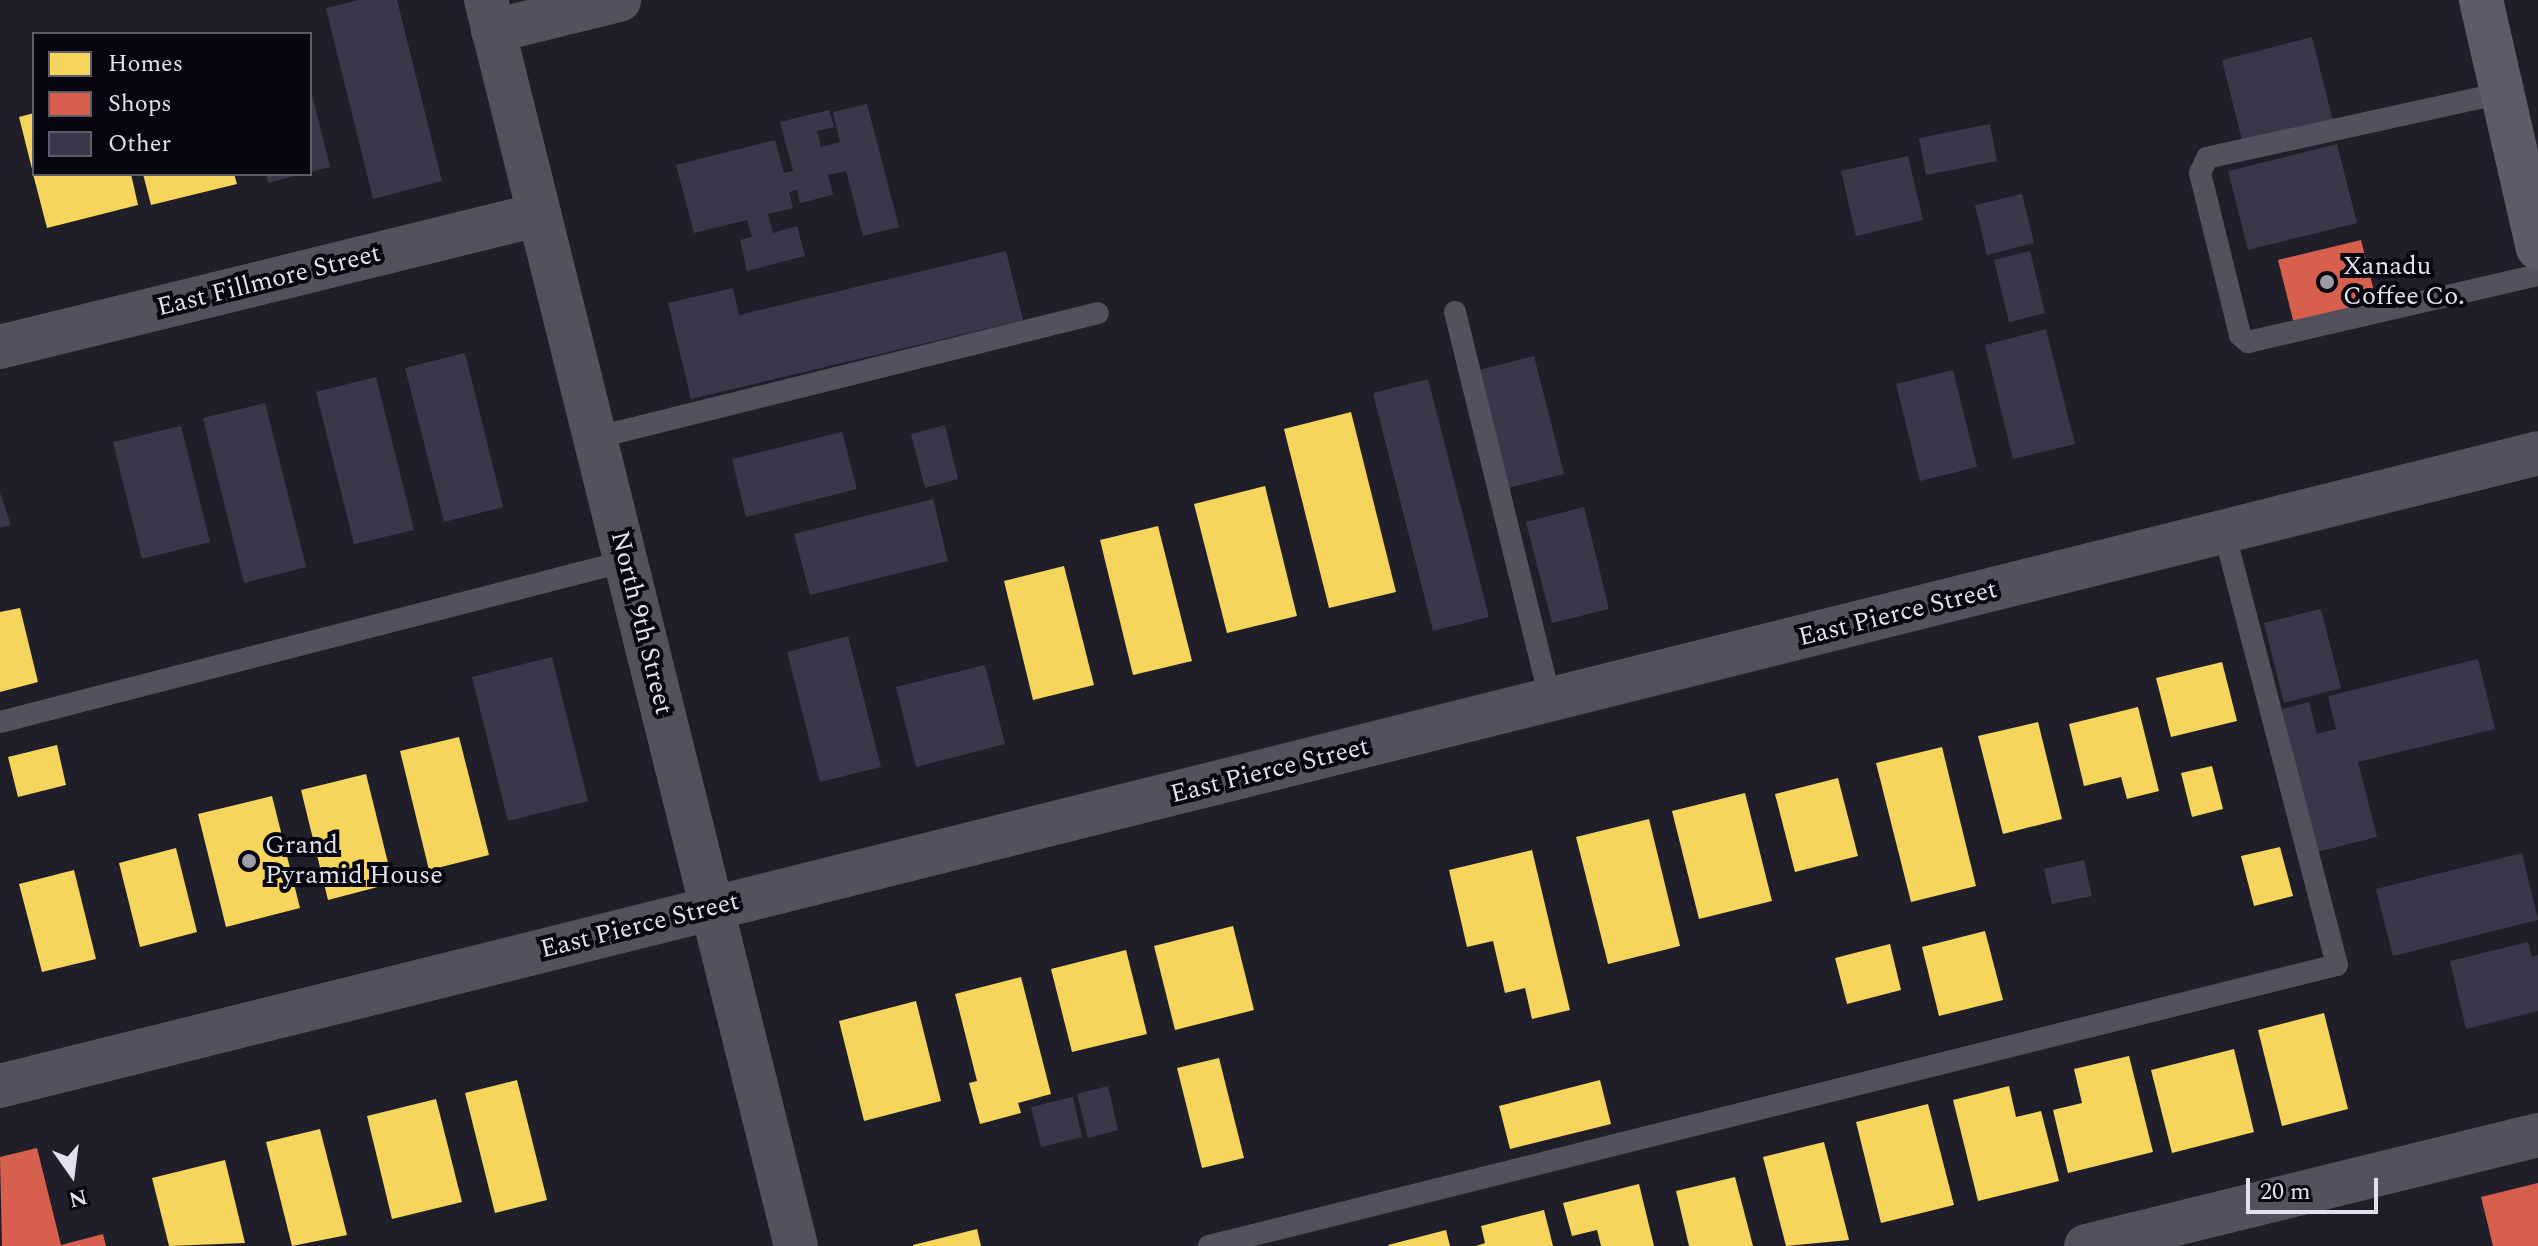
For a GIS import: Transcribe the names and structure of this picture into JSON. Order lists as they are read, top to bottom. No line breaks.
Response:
{"streets":{"street":["East Fillmore Street","East Pierce Street","North 9th Street"]},"crossings":[["East Fillmore Street","North 9th Street"],["East Pierce Street","North 9th Street"]],"places":["Xanadu Coffee Co.","Grand Pyramid House"],"legend":["Homes","Shops","Other"],"scale_bar":"20 m","north":"bottom"}
